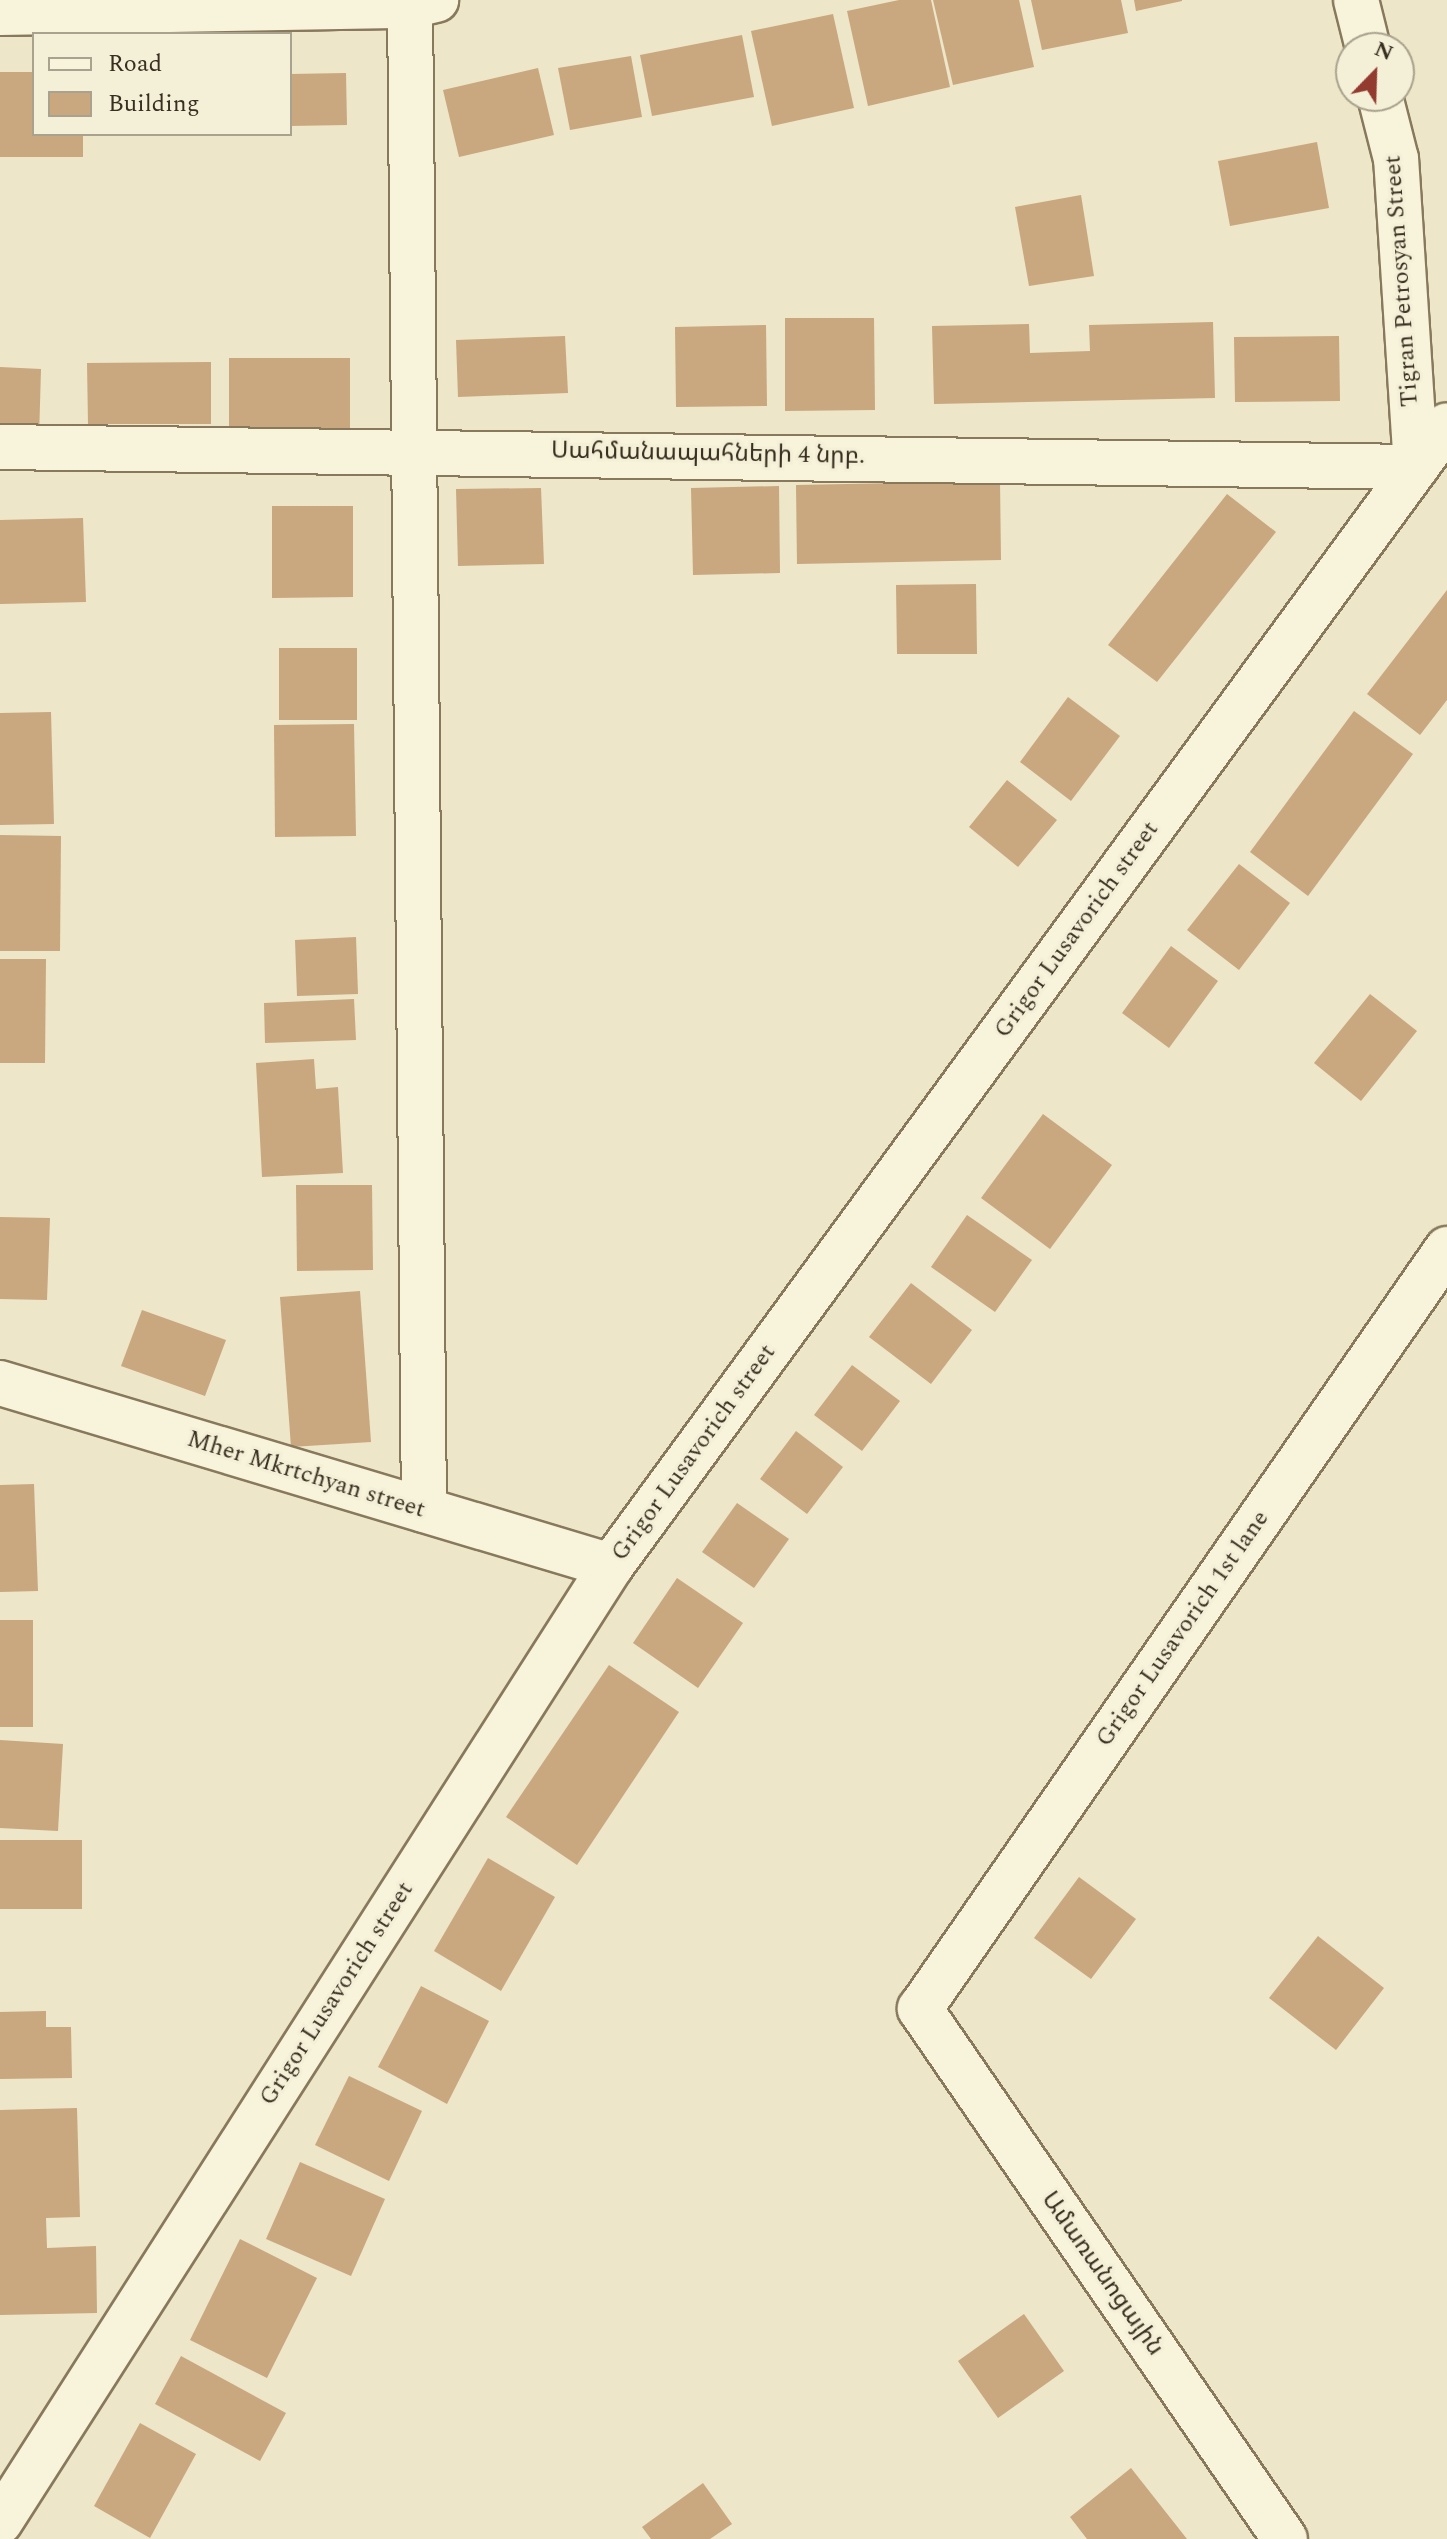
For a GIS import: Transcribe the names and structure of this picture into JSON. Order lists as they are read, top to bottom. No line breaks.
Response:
{"streets":{"street":["Tigran Petrosyan Street","Սահմանապահների 4 նրբ.","Grigor Lusavorich street","Mher Mkrtchyan street","Grigor Lusavorich 1st lane","Ամառանոցային"]},"crossings":[["Tigran Petrosyan Street","Սահմանապահների 4 նրբ."],["Tigran Petrosyan Street","Grigor Lusavorich street"],["Սահմանապահների 4 նրբ.","Grigor Lusavorich street"],["Grigor Lusavorich street","Mher Mkrtchyan street"],["Grigor Lusavorich 1st lane","Ամառանոցային"]],"legend":["Road","Building"],"north":"top right"}
